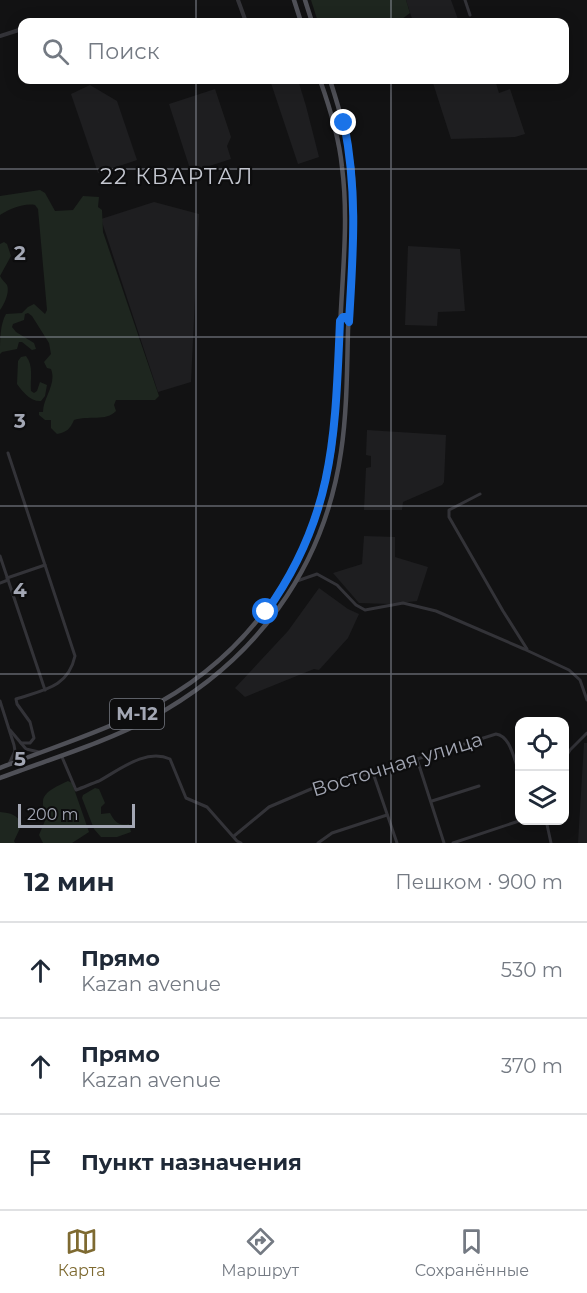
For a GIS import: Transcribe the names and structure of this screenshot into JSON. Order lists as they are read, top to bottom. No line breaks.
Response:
{"streets":{"main road":["М-12"],"street":["Восточная улица"]},"districts":["22 КВАРТАЛ"],"scale_bar":"200 m","page":{"search":"Поиск","scale":"200 m","heading":["12 мин","Пешком · 900 m"],"list":[["Прямо","Kazan avenue","530 m"],["Прямо","Kazan avenue","370 m"],"Пункт назначения"],"nav":["Карта","Маршрут","Сохранённые"]},"grid":{"rows":["2","3","4","5"]}}
